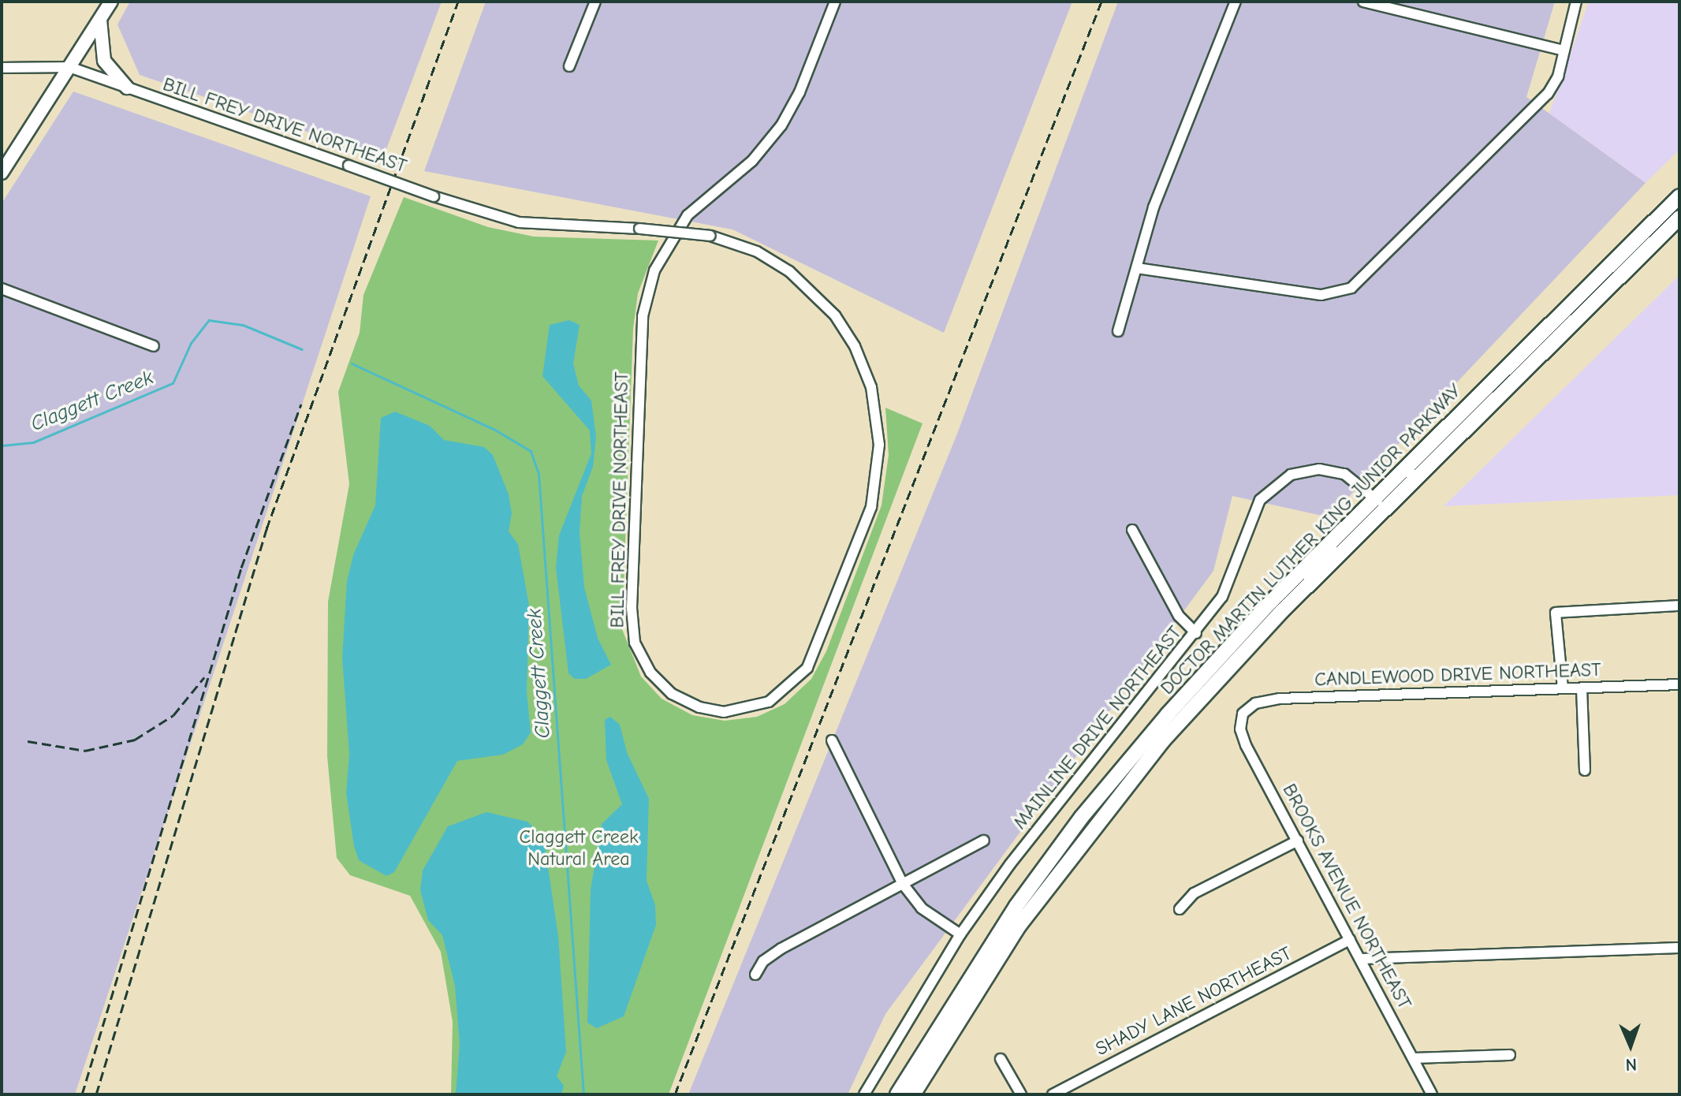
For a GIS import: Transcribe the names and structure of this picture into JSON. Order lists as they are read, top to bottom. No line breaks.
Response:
{"streets":{"highway":["DOCTOR MARTIN LUTHER KING JUNIOR PARKWAY"],"street":["BILL FREY DRIVE NORTHEAST","CANDLEWOOD DRIVE NORTHEAST","MAINLINE DRIVE NORTHEAST","BROOKS AVENUE NORTHEAST","SHADY LANE NORTHEAST"]},"crossings":[["DOCTOR MARTIN LUTHER KING JUNIOR PARKWAY","MAINLINE DRIVE NORTHEAST"],["CANDLEWOOD DRIVE NORTHEAST","BROOKS AVENUE NORTHEAST"],["BROOKS AVENUE NORTHEAST","SHADY LANE NORTHEAST"]],"water":["Claggett Creek"],"parks":["Claggett Creek Natural Area"],"north":"bottom"}
